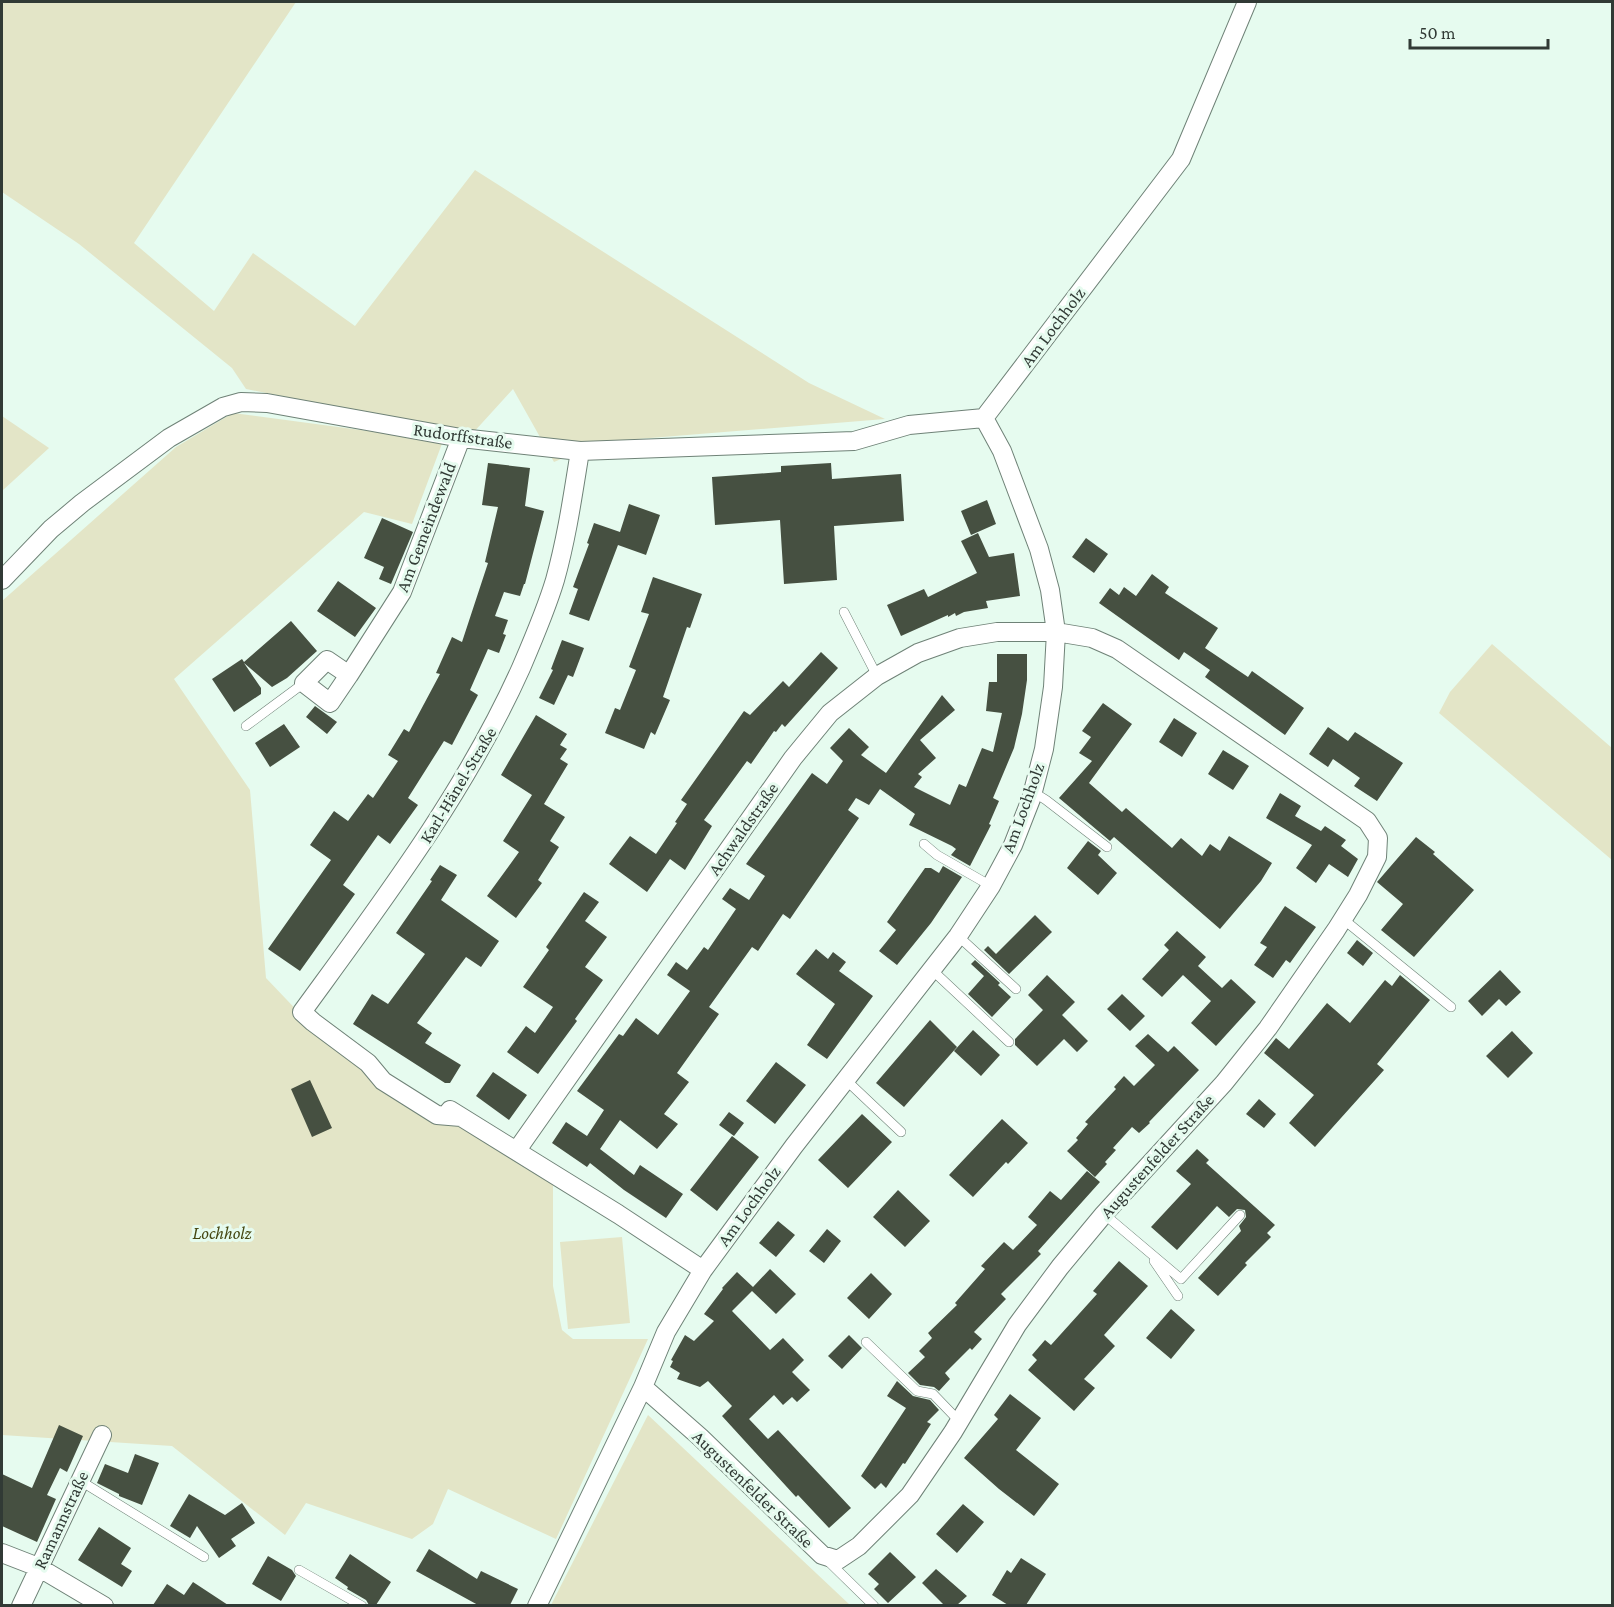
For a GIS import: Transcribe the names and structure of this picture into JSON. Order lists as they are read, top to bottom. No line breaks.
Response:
{"streets":{"street":["Am Lochholz","Rudorffstraße","Am Gemeindewald","Karl-Hänel-Straße","Achwaldstraße","Augustenfelder Straße","Ramannstraße"]},"crossings":[["Am Lochholz","Rudorffstraße"],["Am Lochholz","Karl-Hänel-Straße"],["Am Lochholz","Achwaldstraße"],["Am Lochholz","Augustenfelder Straße"],["Rudorffstraße","Am Gemeindewald"],["Rudorffstraße","Karl-Hänel-Straße"],["Karl-Hänel-Straße","Achwaldstraße"],["Achwaldstraße","Augustenfelder Straße"]],"parks":["Lochholz"],"scale_bar":"50 m"}
